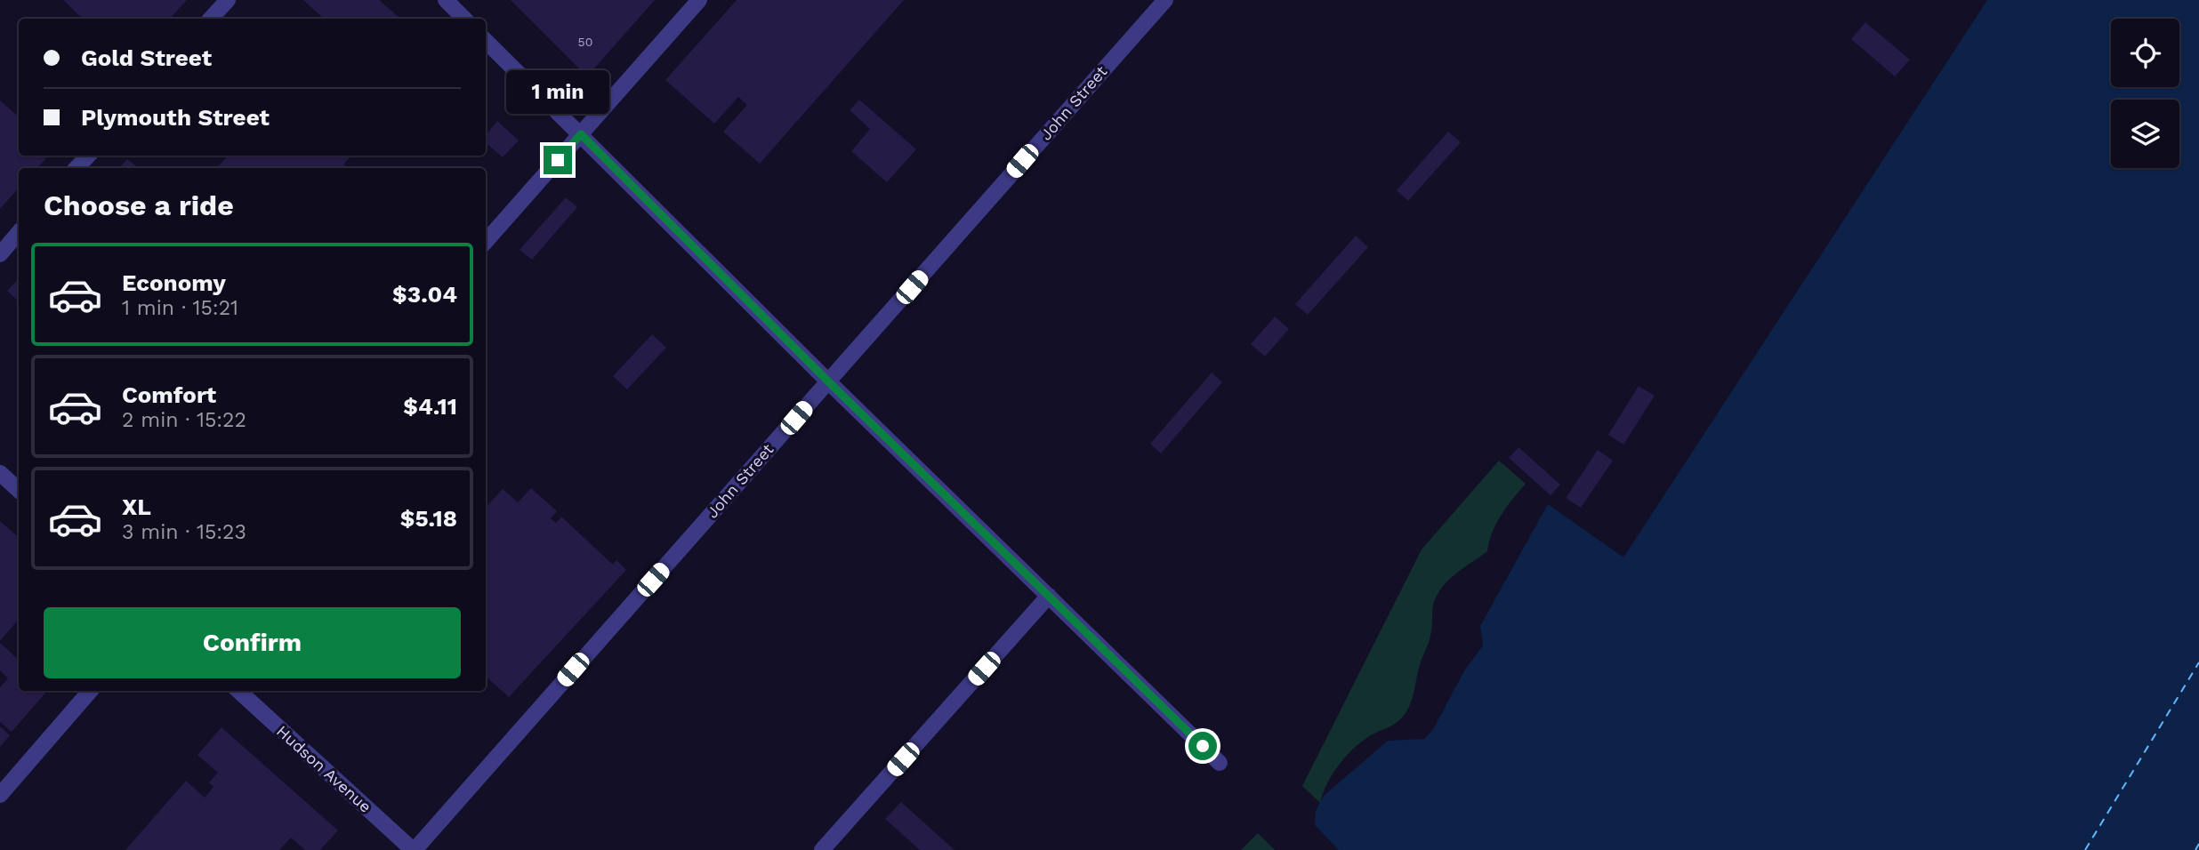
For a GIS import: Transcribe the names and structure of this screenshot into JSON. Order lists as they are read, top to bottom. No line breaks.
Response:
{"streets":{"street":["John Street","Hudson Avenue"]},"crossings":[["John Street","Hudson Avenue"]],"house_numbers":["50"],"page":{"banner":["Gold Street","Plymouth Street"],"bubble":"1 min","heading":"Choose a ride","list":[{"name":"Economy","note":"1 min · 15:21","value":"$3.04"},{"name":"Comfort","note":"2 min · 15:22","value":"$4.11"},{"name":"XL","note":"3 min · 15:23","value":"$5.18"}],"buttons":"Confirm"}}
